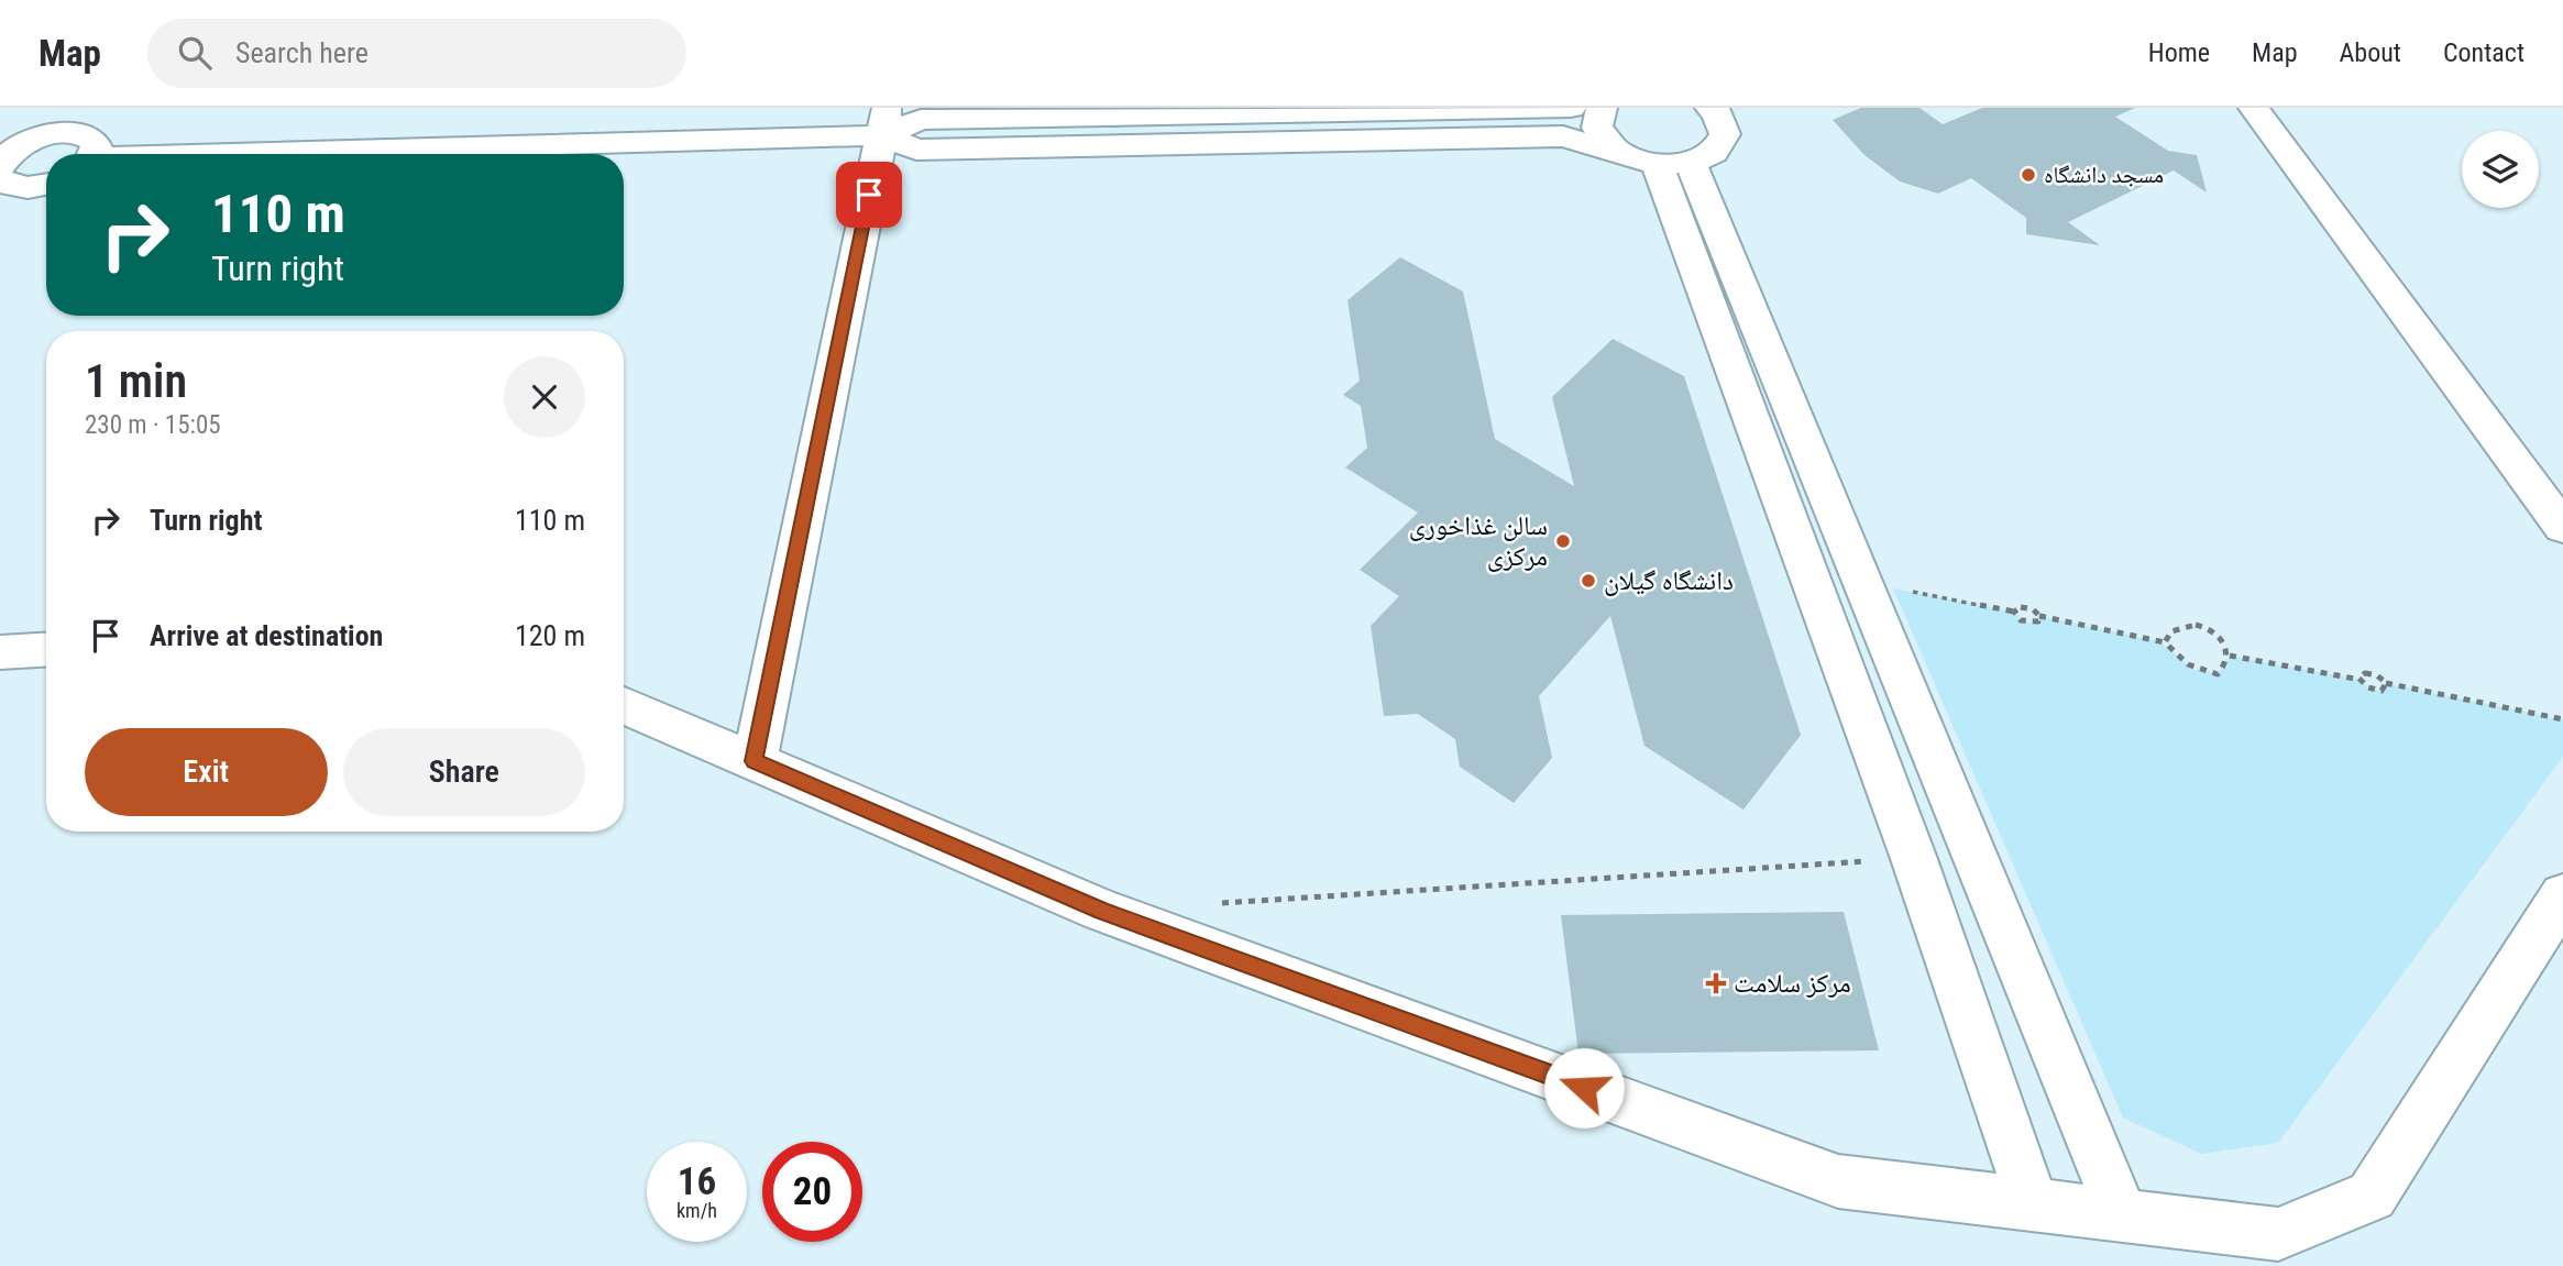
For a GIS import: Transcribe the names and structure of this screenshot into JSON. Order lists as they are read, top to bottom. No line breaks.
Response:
{"places":{"other":["مسجد دانشگاه","سالن غذاخوری مرکزی","دانشگاه گیلان"],"health":["مرکز سلامت"]},"page":{"header":"Map","search":"Search here","nav":["Home","Map","About","Contact"],"turn":["110 m","Turn right"],"heading":["1 min","230 m · 15:05"],"list":[{"name":"Turn right","value":"110 m"},{"name":"Arrive at destination","value":"120 m"}],"buttons":["Exit","Share"],"speed":"16 km/h","limit":"20"}}
